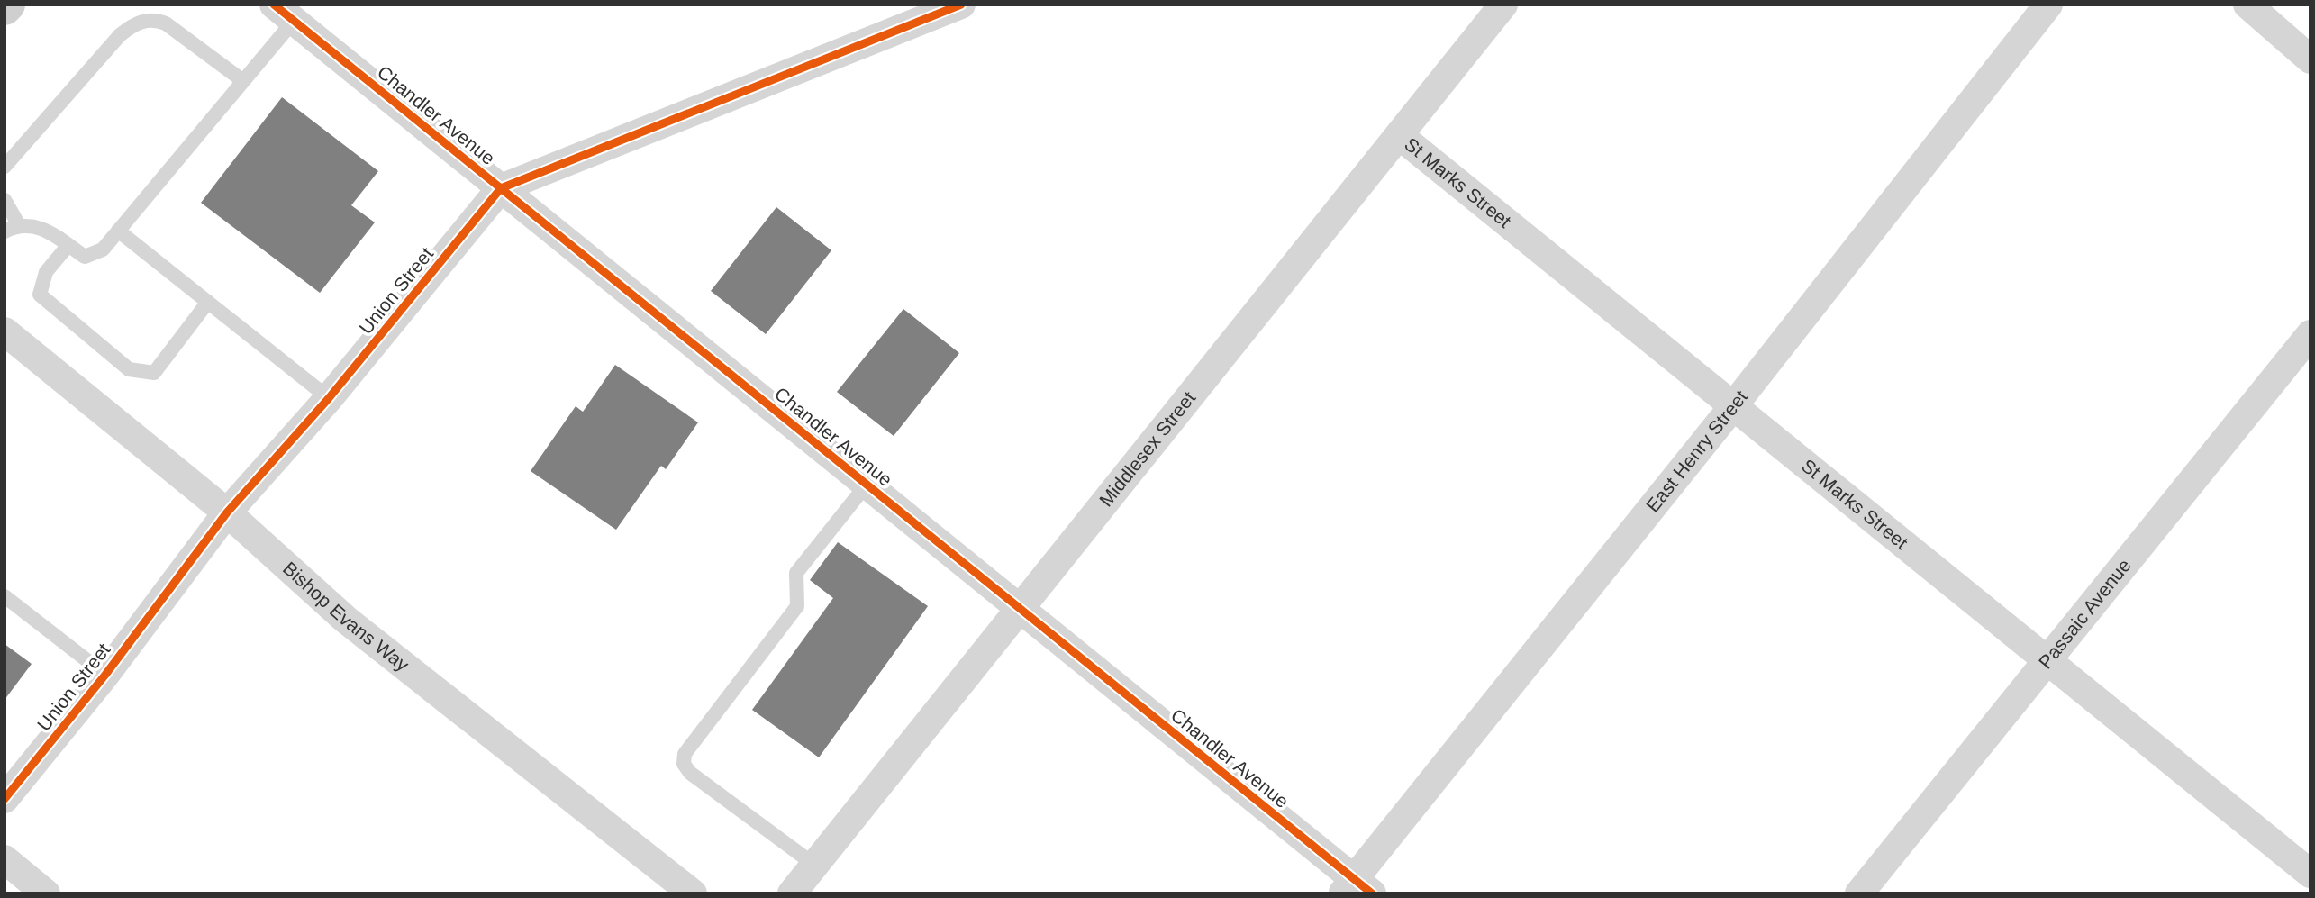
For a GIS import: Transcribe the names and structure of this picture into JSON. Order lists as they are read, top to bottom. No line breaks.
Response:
{"streets":{"street":["Chandler Avenue","St Marks Street","Union Street","Middlesex Street","East Henry Street","Passaic Avenue","Bishop Evans Way"]},"crossings":[["Chandler Avenue","Union Street"],["Chandler Avenue","Middlesex Street"],["Chandler Avenue","East Henry Street"],["St Marks Street","Middlesex Street"],["St Marks Street","East Henry Street"],["St Marks Street","Passaic Avenue"],["Union Street","Bishop Evans Way"]]}
